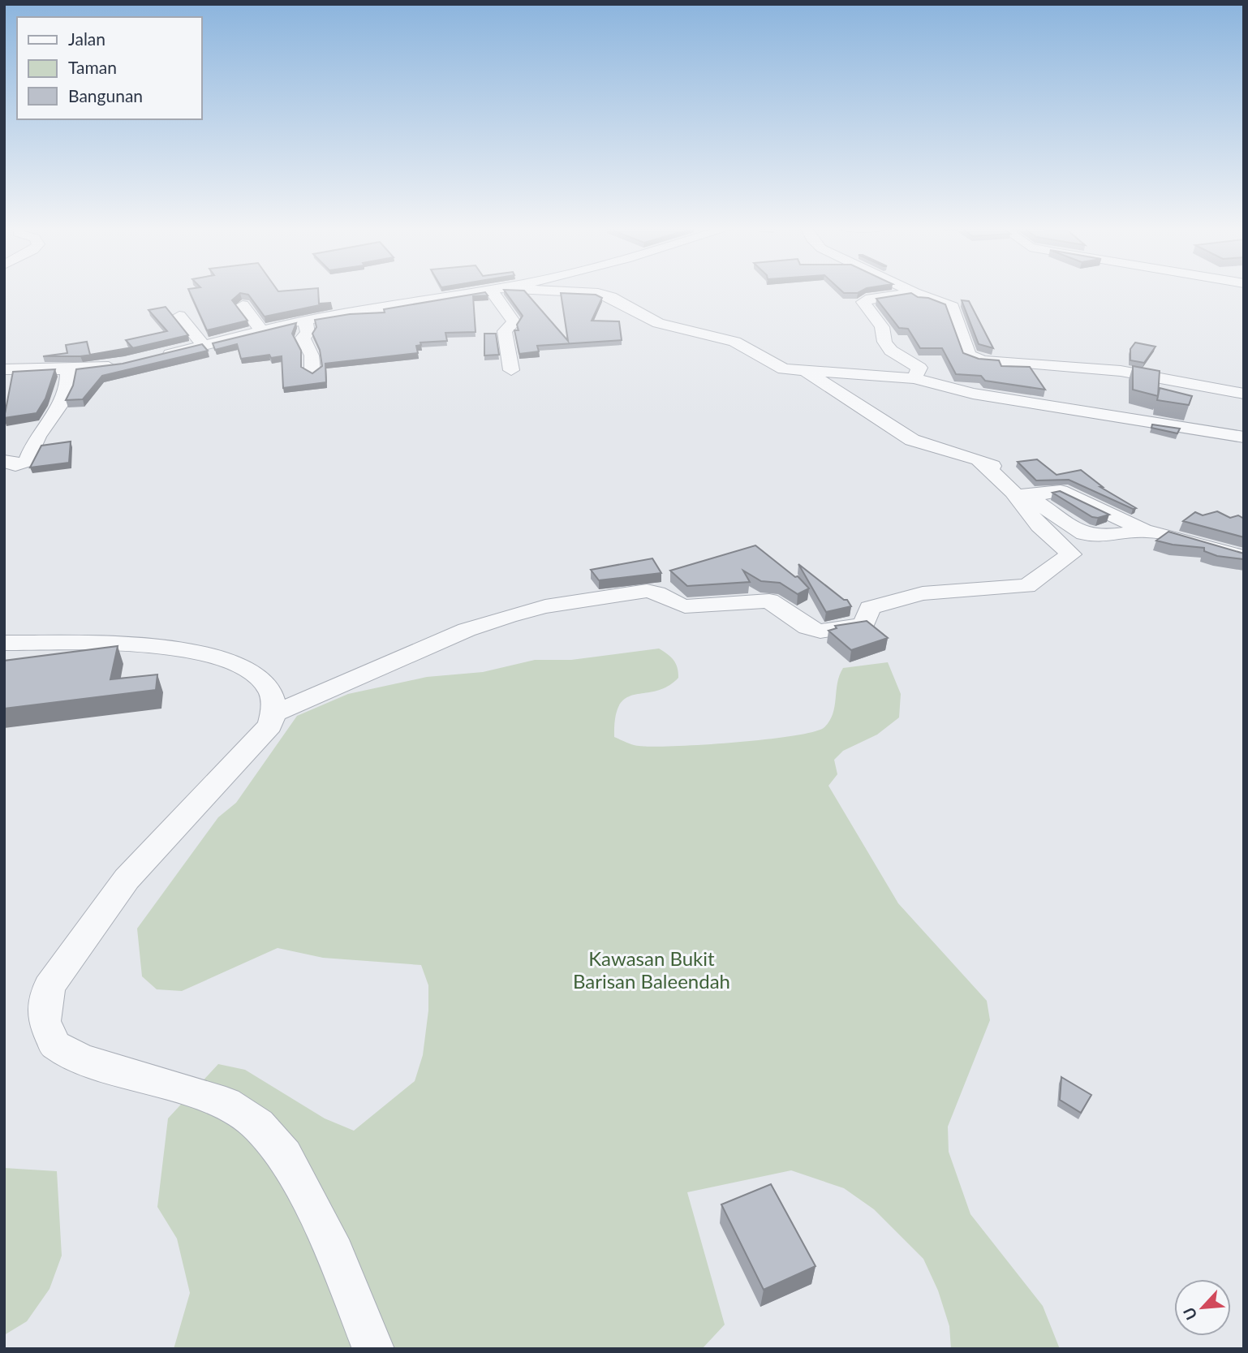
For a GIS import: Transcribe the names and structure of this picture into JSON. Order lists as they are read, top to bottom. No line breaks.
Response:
{"parks":["Kawasan Bukit Barisan Baleendah"],"legend":["Jalan","Taman","Bangunan"],"north":"bottom left"}
